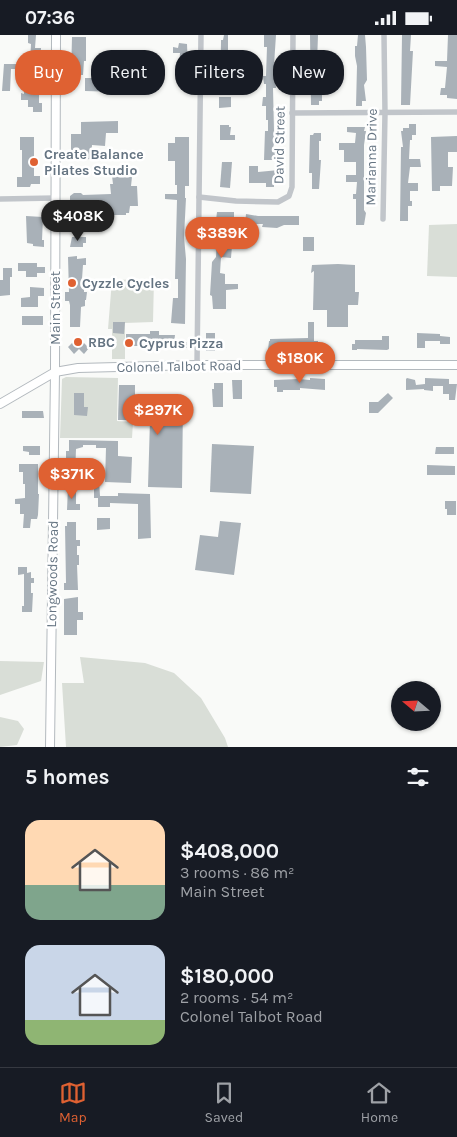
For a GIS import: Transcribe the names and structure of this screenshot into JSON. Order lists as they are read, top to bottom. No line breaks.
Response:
{"streets":{"main road":["Main Street","Colonel Talbot Road","Longwoods Road"],"street":["David Street","Marianna Drive"]},"crossings":[["Main Street","Colonel Talbot Road"],["Main Street","Longwoods Road"],["Colonel Talbot Road","Longwoods Road"]],"places":["Create Balance Pilates Studio","Cyzzle Cycles","RBC","Cyprus Pizza"],"north":"left","page":{"status":"07:36","chip":["Buy","Rent","Filters","New"],"price":["$408K","$389K","$180K","$297K","$371K"],"heading":"5 homes","list":[{"name":"$408,000","note":"3 rooms · 86 m² · Main Street"},{"name":"$180,000","note":"2 rooms · 54 m² · Colonel Talbot Road"}],"tabs":["Map","Saved","Home"]}}
